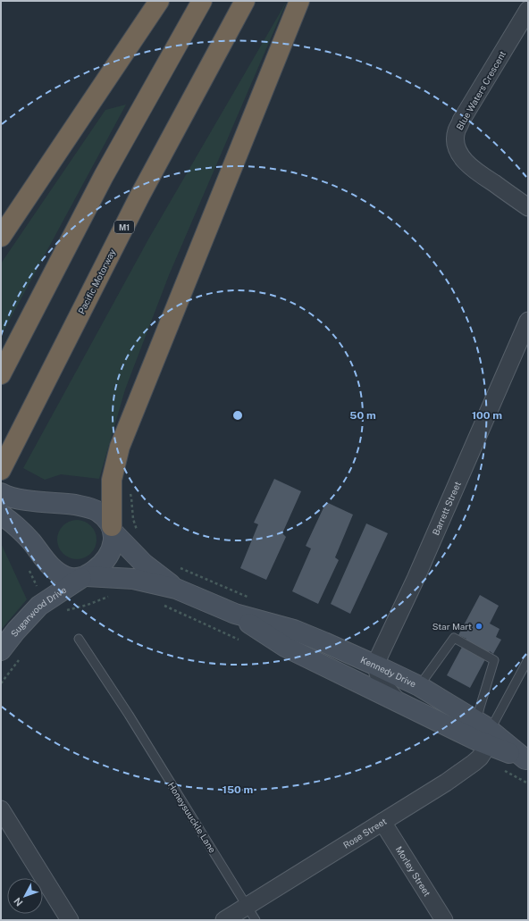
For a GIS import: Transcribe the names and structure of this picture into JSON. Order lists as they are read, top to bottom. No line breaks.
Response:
{"streets":{"highway":["M1","Pacific Motorway"],"street":["Blue Waters Crescent","Barrett Street","Sugarwood Drive","Kennedy Drive","Rose Street","Morley Street"],"lane":["Honeysuuckle Lane"]},"crossings":[["Barrett Street","Kennedy Drive"],["Sugarwood Drive","Kennedy Drive"],["Kennedy Drive","Rose Street"],["Honeysuuckle Lane","Rose Street"],["Rose Street","Morley Street"]],"places":["Star Mart"],"north":"bottom left","rings":["50 m","100 m","150 m"]}
